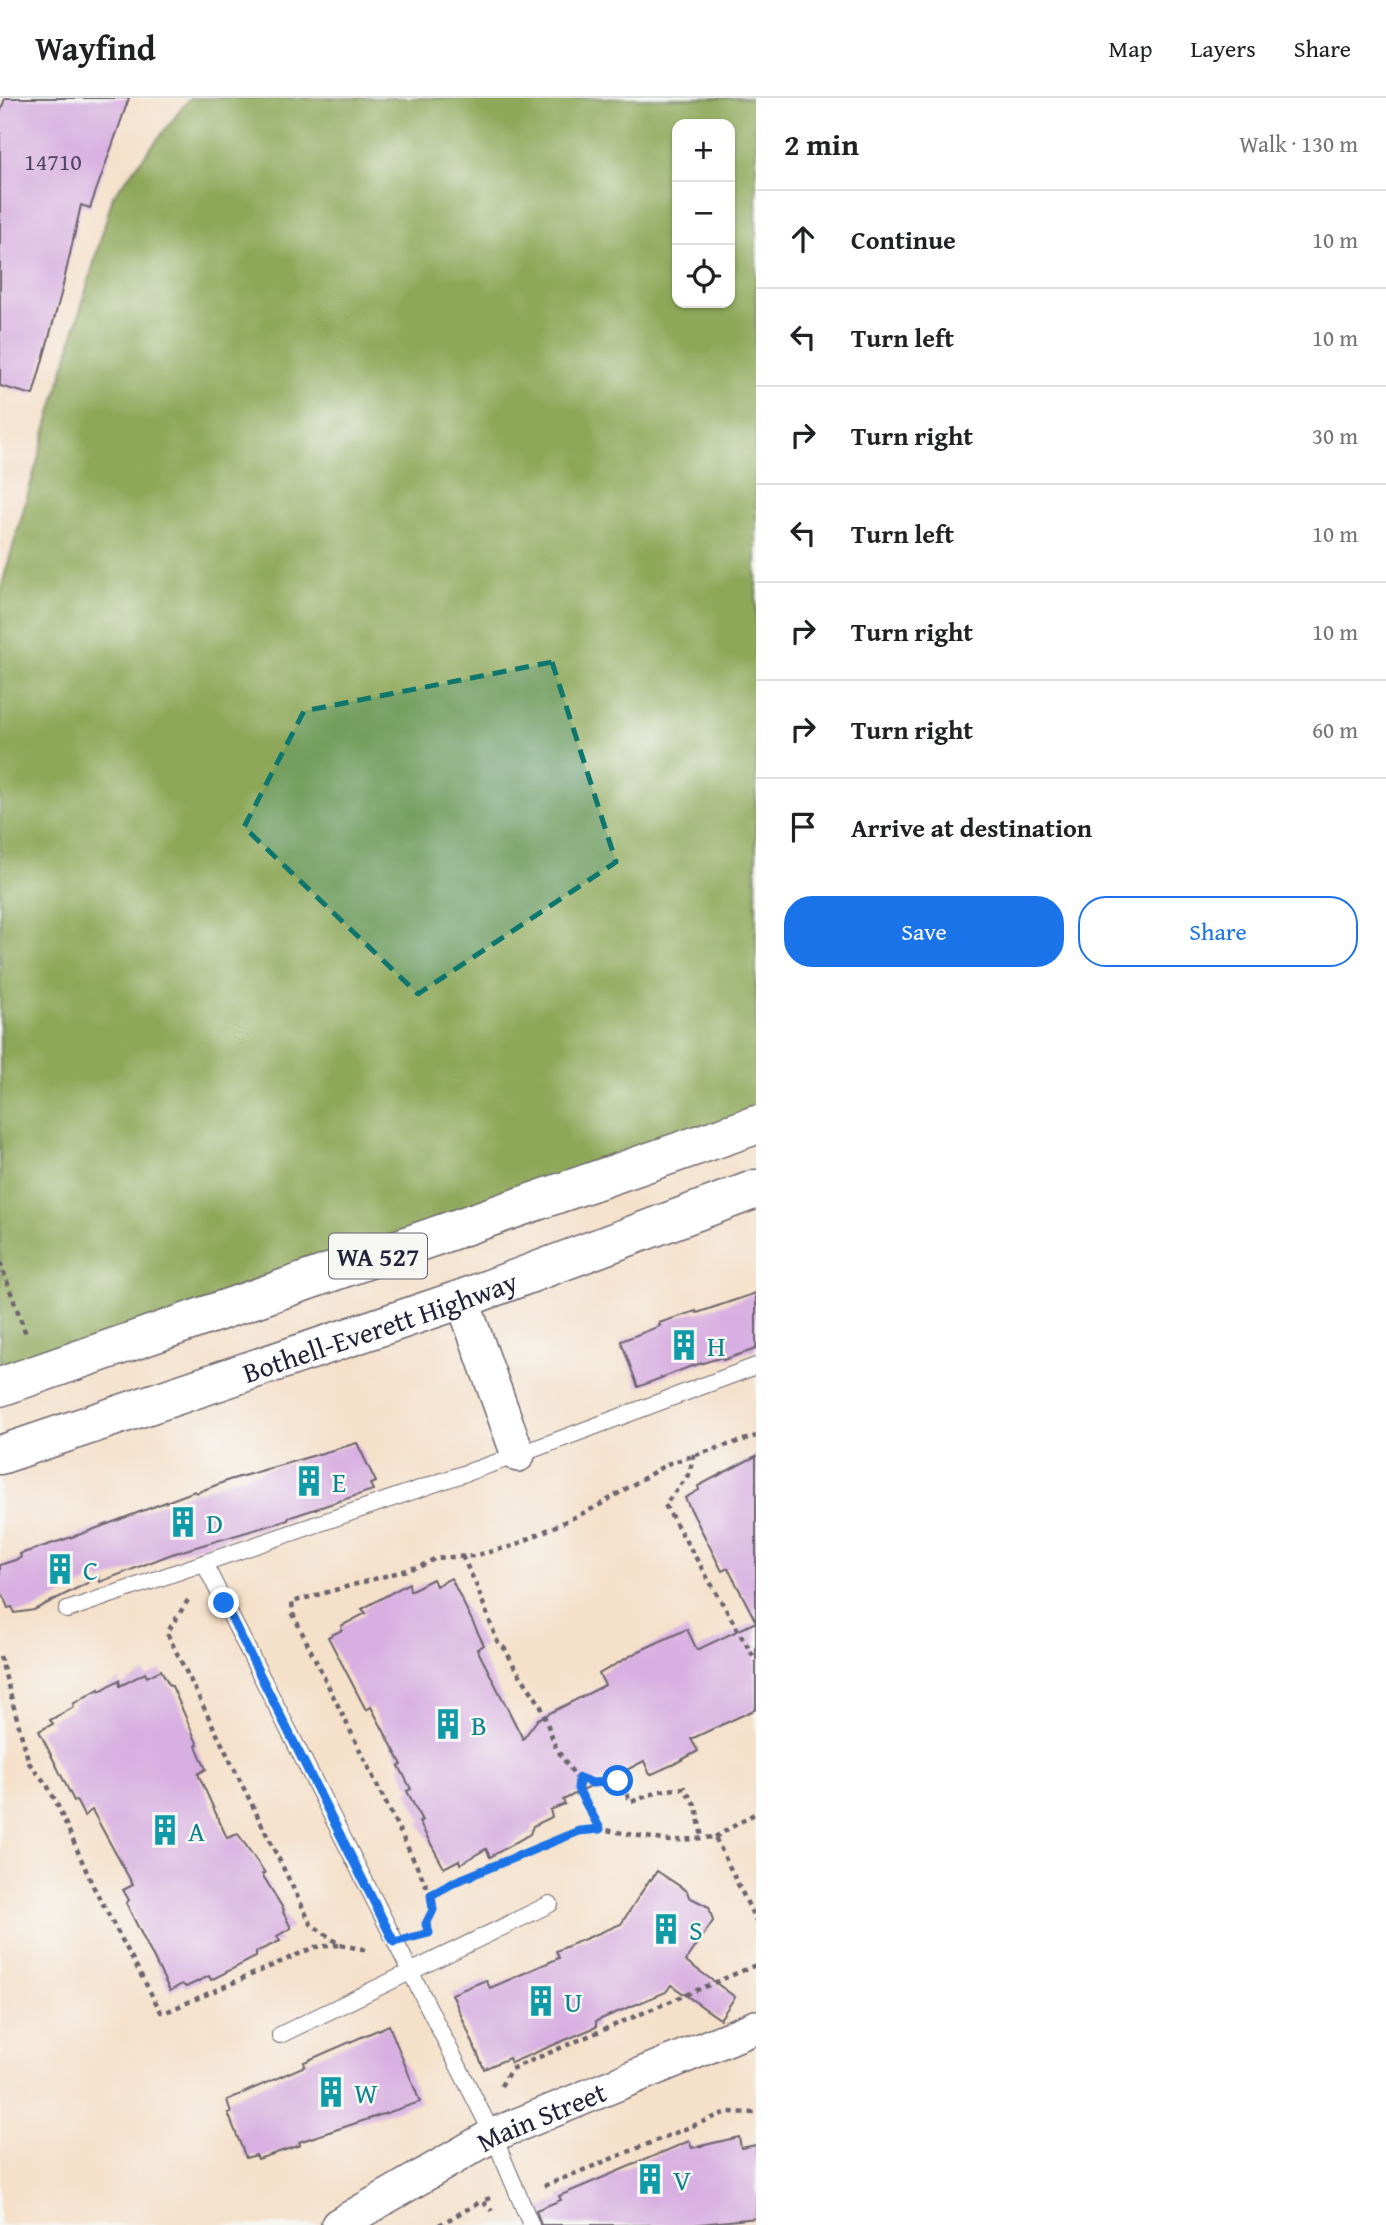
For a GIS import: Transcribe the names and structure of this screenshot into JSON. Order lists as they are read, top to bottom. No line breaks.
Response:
{"streets":{"main road":["WA 527","Bothell-Everett Highway"],"street":["Main Street"]},"places":{"building":["H","E","D","C","B","A","S","U","W","V"]},"house_numbers":["14710"],"page":{"header":"Wayfind","nav":["Map","Layers","Share"],"heading":["2 min","Walk · 130 m"],"map_buttons":["+","−"],"list":[["Continue","10 m"],["Turn left","10 m"],["Turn right","30 m"],["Turn left","10 m"],["Turn right","10 m"],["Turn right","60 m"],"Arrive at destination"],"buttons":["Save","Share"]}}
